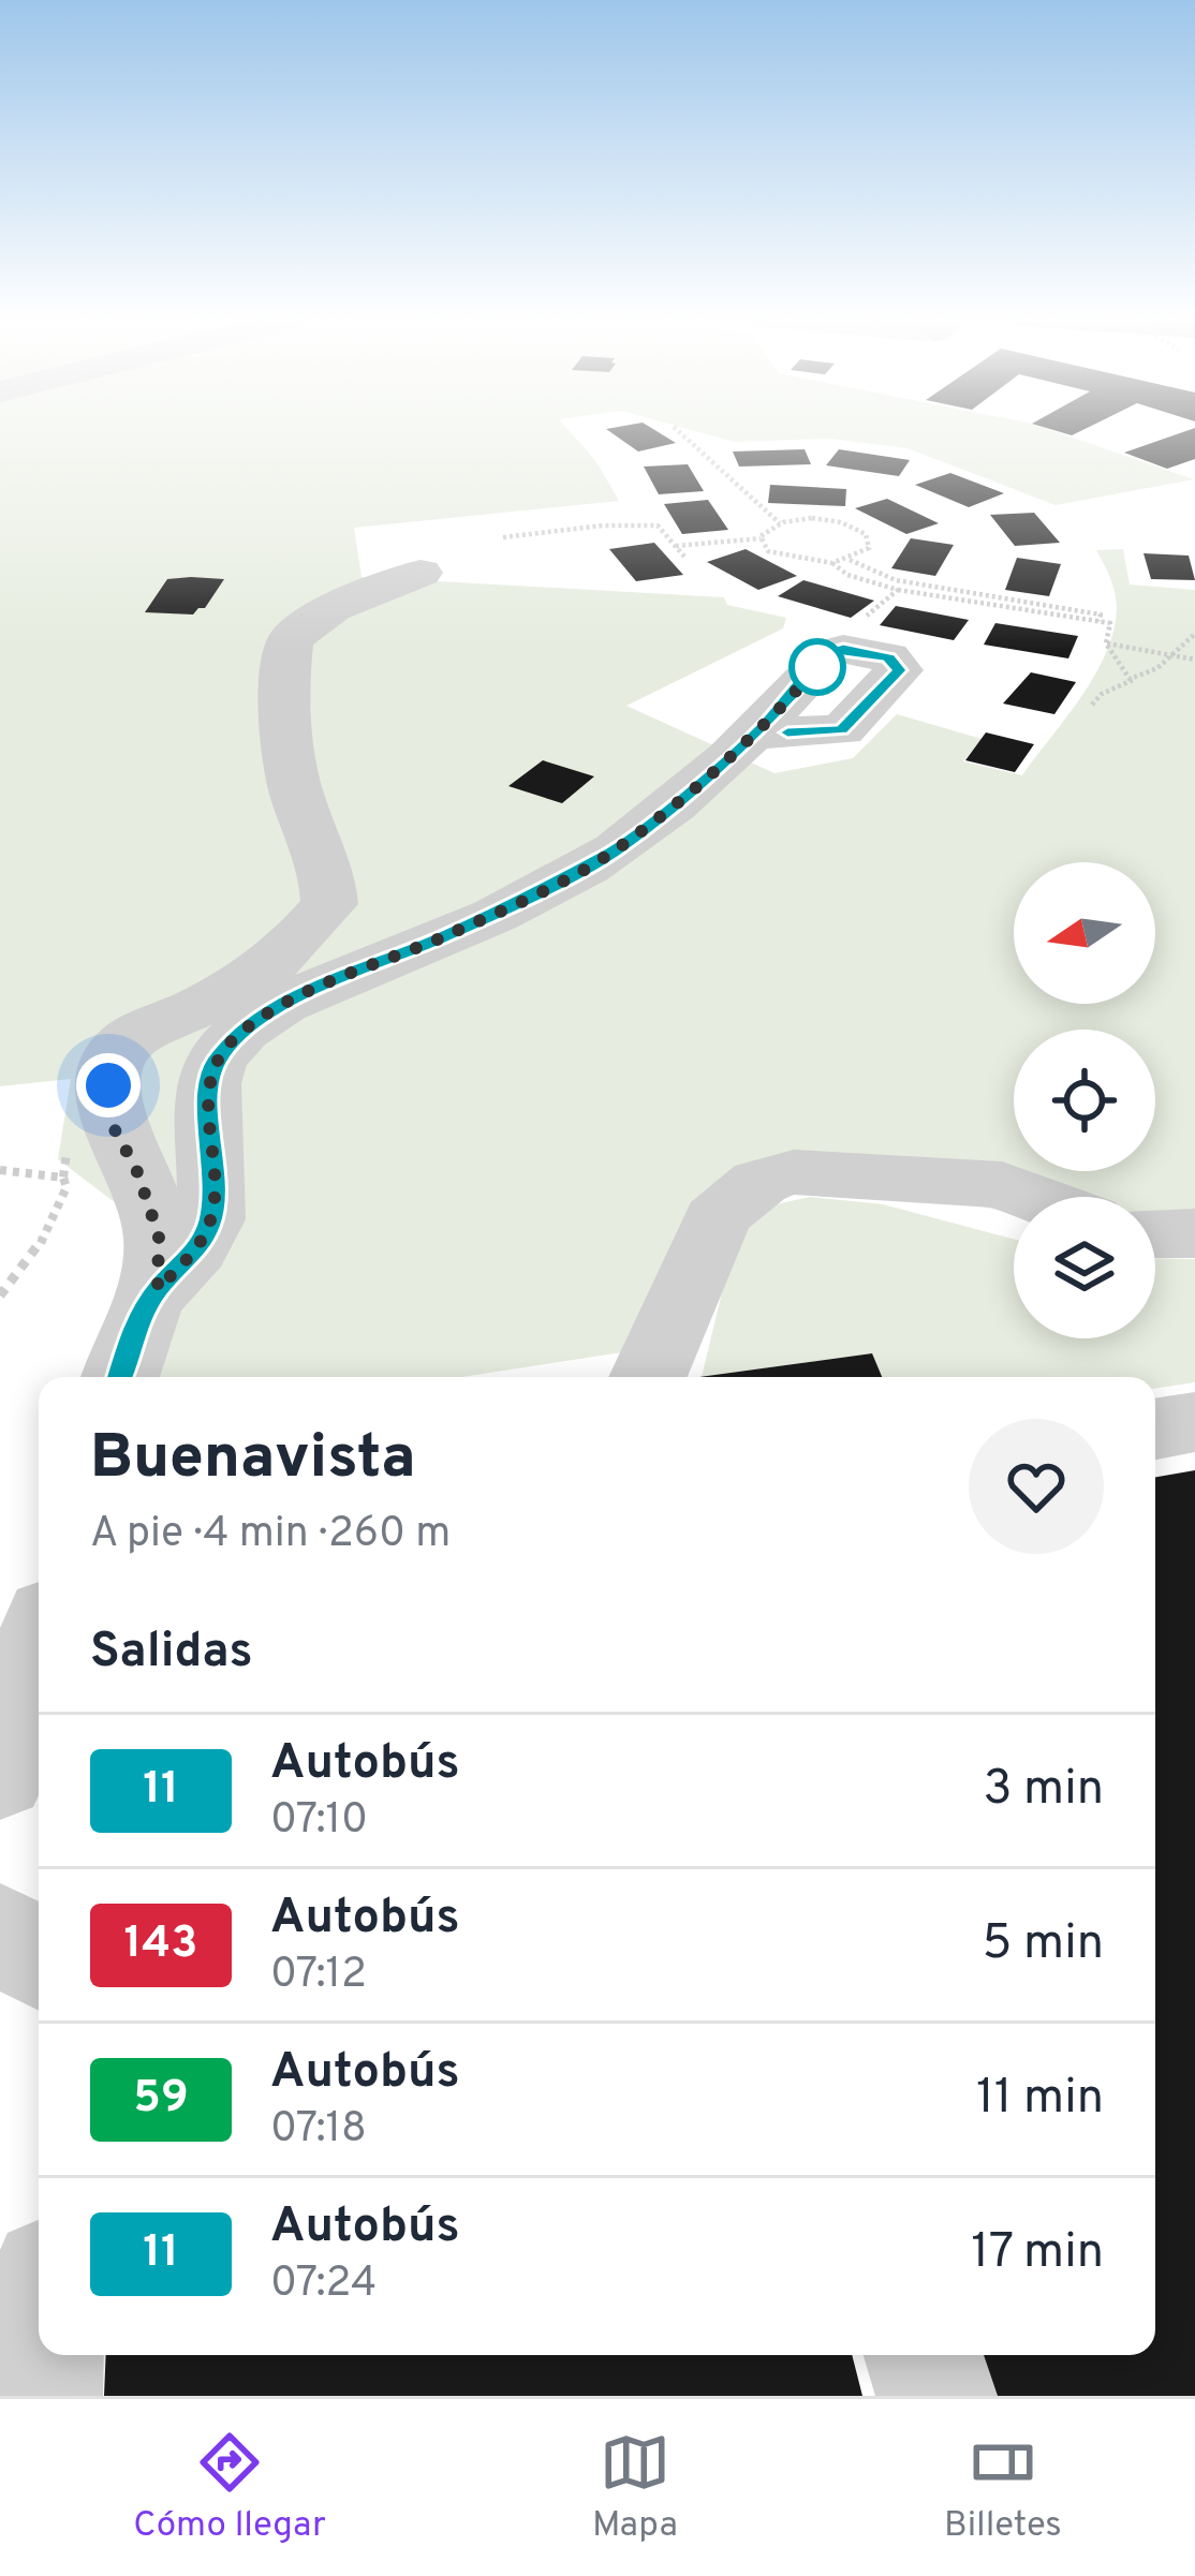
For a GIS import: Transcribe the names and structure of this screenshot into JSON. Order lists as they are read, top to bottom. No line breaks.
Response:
{"lines":["bus line 11"],"north":"left","page":{"heading":[["Buenavista","A pie · 4 min · 260 m"],"Salidas"],"list":[{"mark":"11","name":"Autobús","note":"07:10","value":"3 min"},{"mark":"143","name":"Autobús","note":"07:12","value":"5 min"},{"mark":"59","name":"Autobús","note":"07:18","value":"11 min"},{"mark":"11","name":"Autobús","note":"07:24","value":"17 min"}],"tabs":["Cómo llegar","Mapa","Billetes"]}}
